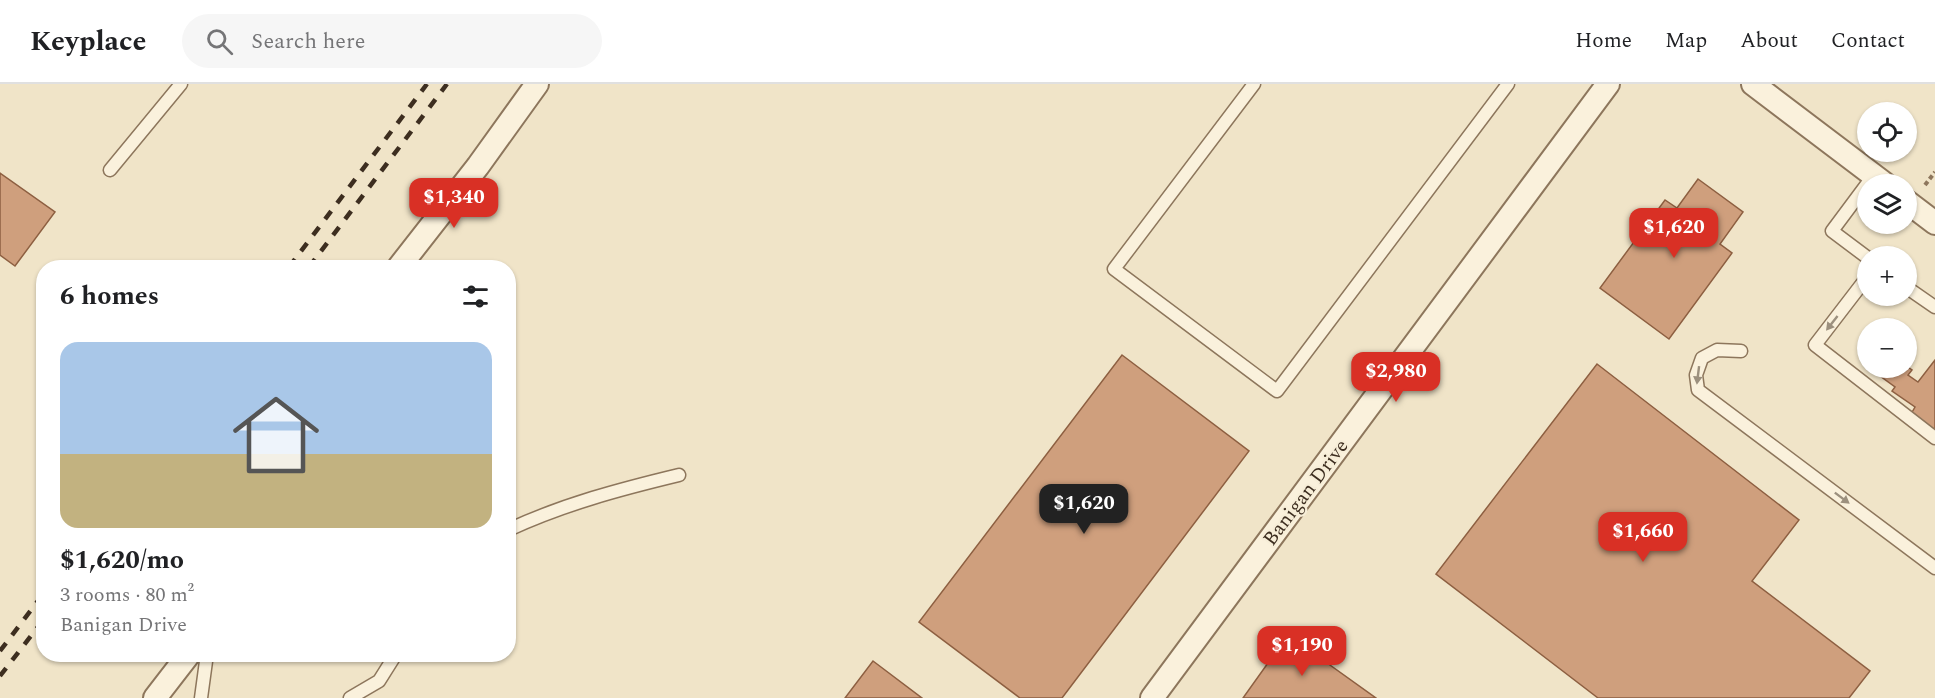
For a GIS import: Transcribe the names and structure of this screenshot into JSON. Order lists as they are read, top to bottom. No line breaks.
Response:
{"streets":{"street":["Banigan Drive"]},"page":{"header":"Keyplace","search":"Search here","nav":["Home","Map","About","Contact"],"map_buttons":["+","−"],"price":["$1,340","$1,620","$2,980","$1,620","$1,660","$1,190"],"heading":"6 homes","list":[{"name":"$1,620/mo","note":"3 rooms · 80 m² · Banigan Drive"}]}}
